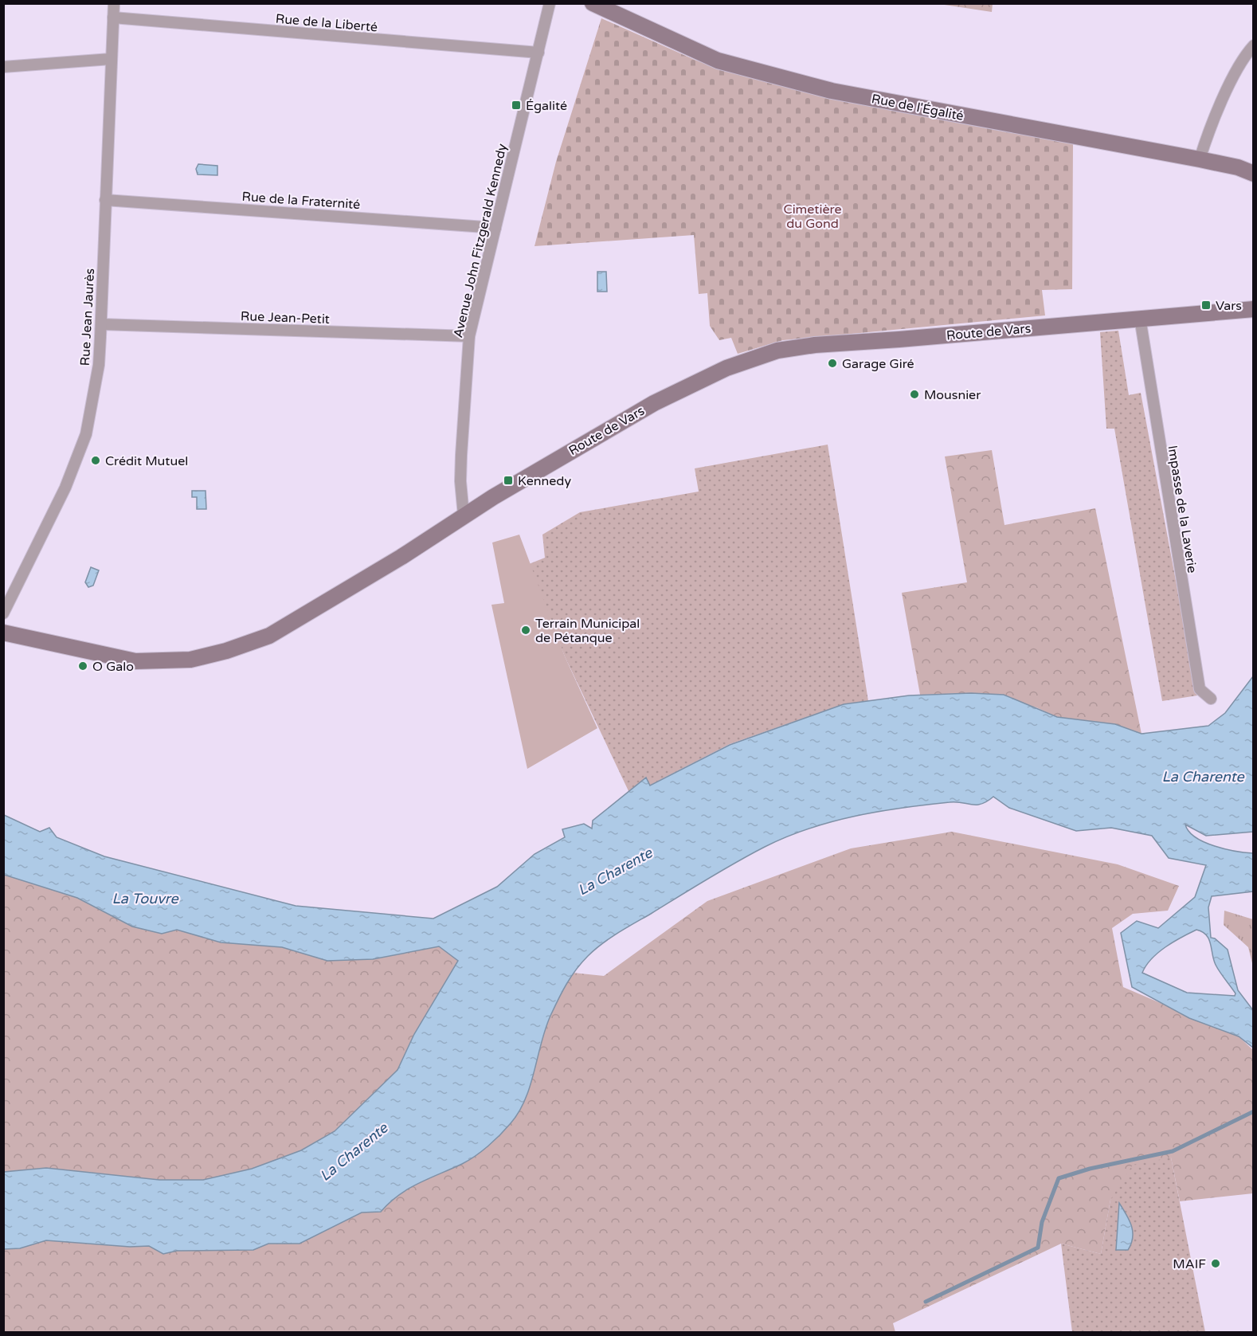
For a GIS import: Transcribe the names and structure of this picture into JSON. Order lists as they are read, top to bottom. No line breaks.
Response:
{"streets":{"main road":["Rue de l'Égalité","Route de Vars"],"street":["Rue de la Liberté","Rue de la Fraternité","Avenue John Fitzgerald Kennedy","Rue Jean Jaurès","Rue Jean-Petit","Impasse de la Laverie"]},"crossings":[["Rue de la Liberté","Avenue John Fitzgerald Kennedy"],["Rue de la Liberté","Rue Jean Jaurès"],["Rue de la Fraternité","Avenue John Fitzgerald Kennedy"],["Rue de la Fraternité","Rue Jean Jaurès"],["Avenue John Fitzgerald Kennedy","Rue Jean-Petit"],["Avenue John Fitzgerald Kennedy","Route de Vars"],["Rue Jean Jaurès","Rue Jean-Petit"],["Route de Vars","Impasse de la Laverie"]],"water":["La Charente","La Touvre"],"parks":["Cimetière du Gond"],"places":{"transit":["Égalité","Vars","Kennedy"],"other":["Garage Giré","Mousnier","Crédit Mutuel","Terrain Municipal de Pétanque","O Galo","MAIF"]}}
